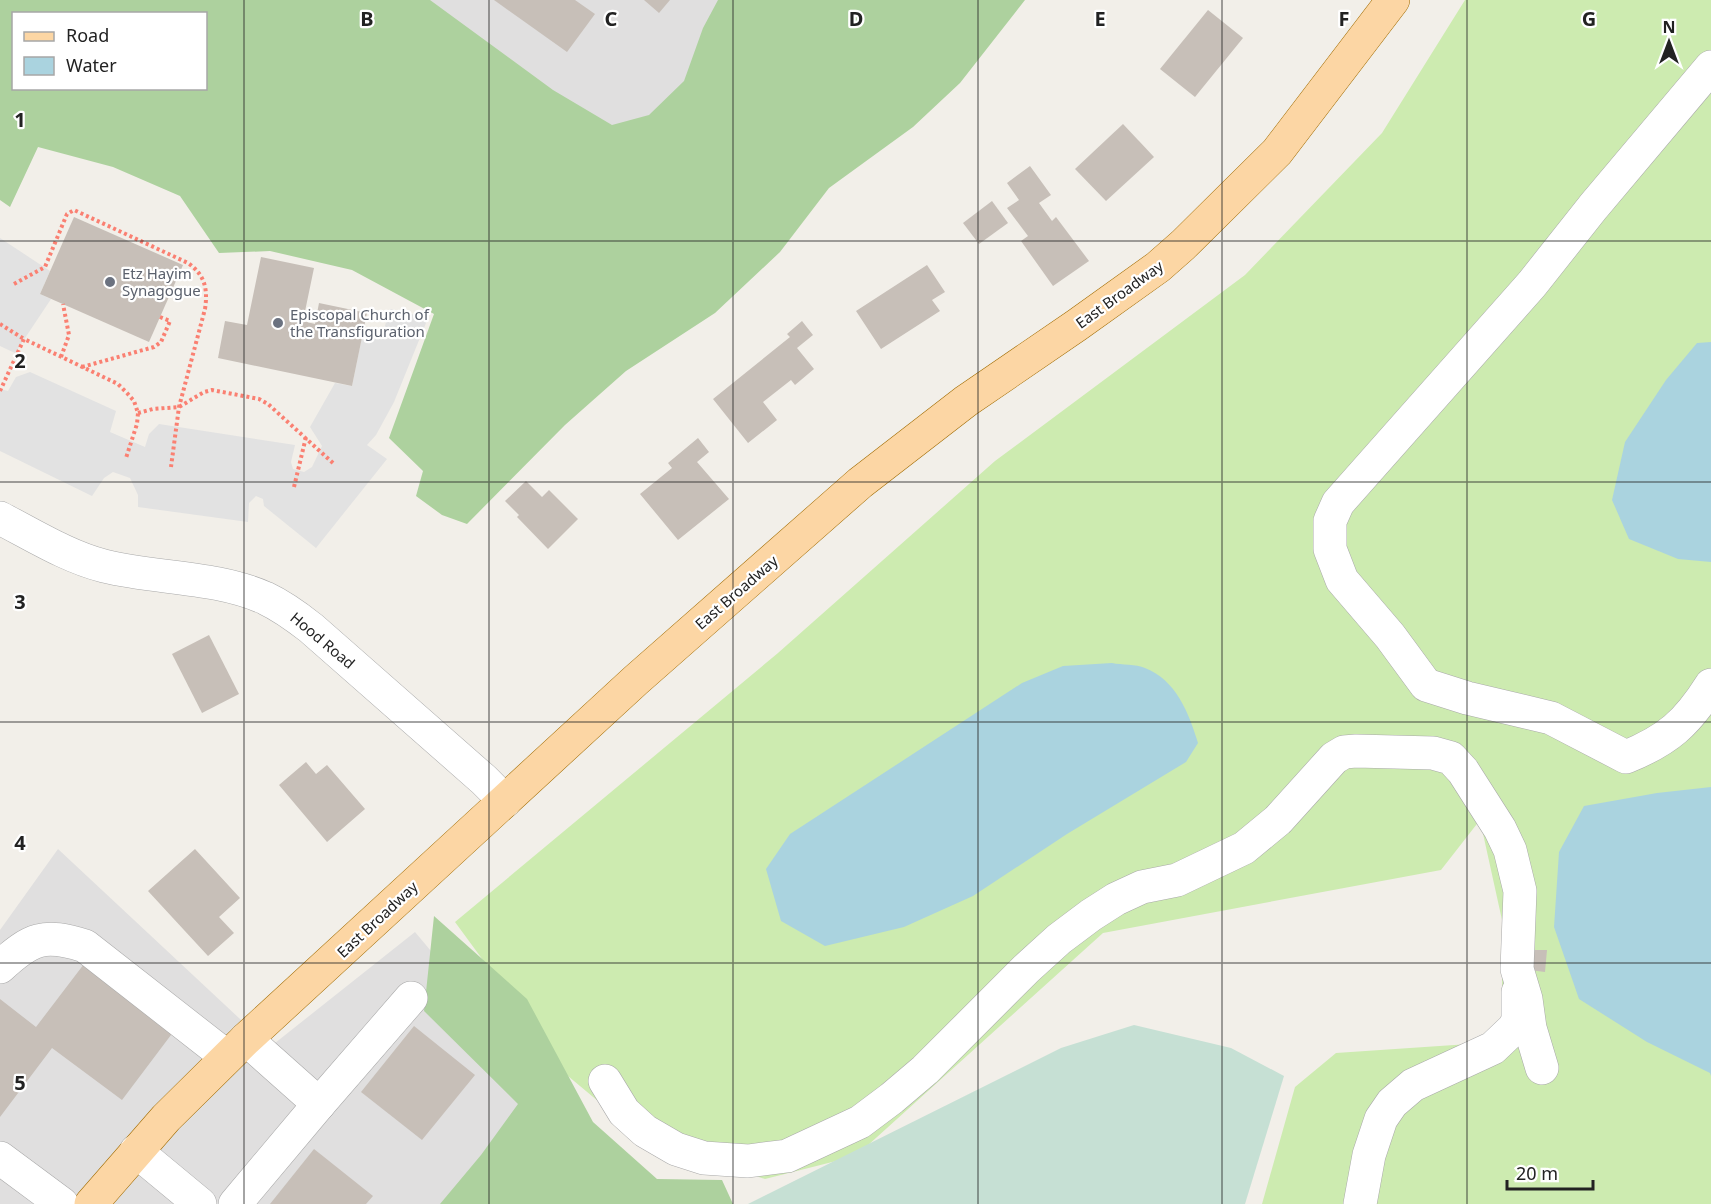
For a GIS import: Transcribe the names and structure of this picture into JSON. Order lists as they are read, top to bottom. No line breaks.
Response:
{"streets":{"main road":["East Broadway"],"street":["Hood Road"]},"crossings":[["East Broadway","Hood Road"]],"places":["Etz Hayim Synagogue","Episcopal Church of the Transfiguration"],"legend":["Road","Water"],"scale_bar":"20 m","north":"top","grid":{"columns":["B","C","D","E","F","G"],"rows":["1","2","3","4","5"]}}
